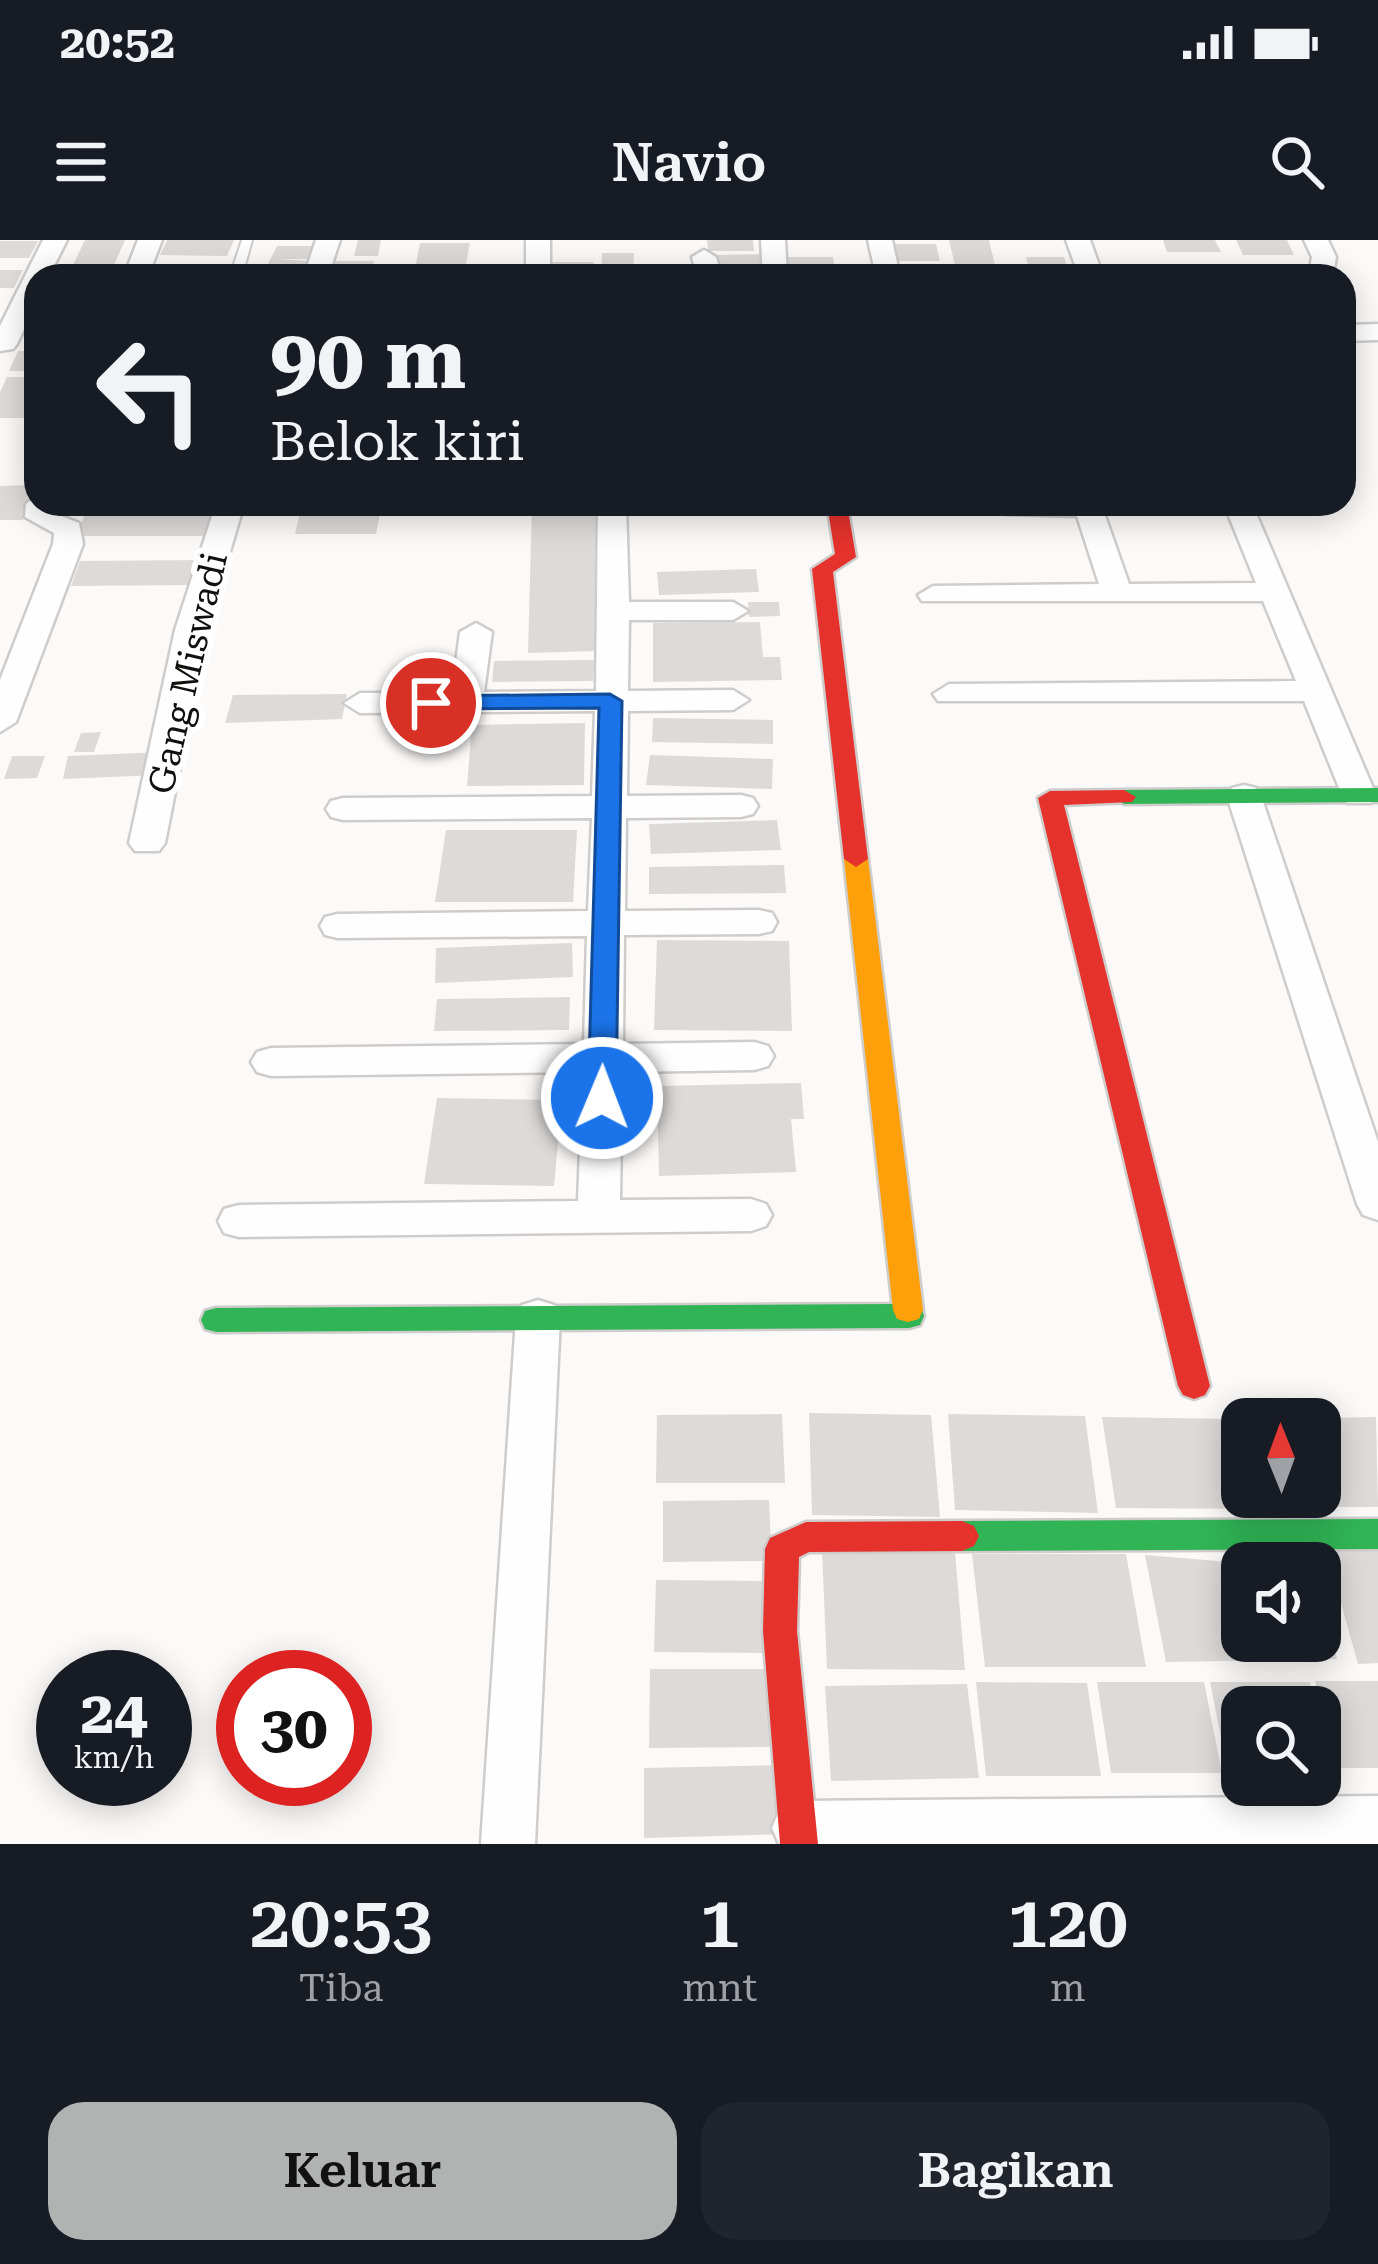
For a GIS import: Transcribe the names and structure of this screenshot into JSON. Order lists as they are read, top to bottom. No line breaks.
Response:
{"streets":{"street":["Gang Miswadi"]},"north":"top","page":{"status":"20:52","header":"Navio","turn":["90 m","Belok kiri"],"speed":"24 km/h","limit":"30","eta":["20:53","Tiba","1","mnt","120","m"],"buttons":["Keluar","Bagikan"]}}
